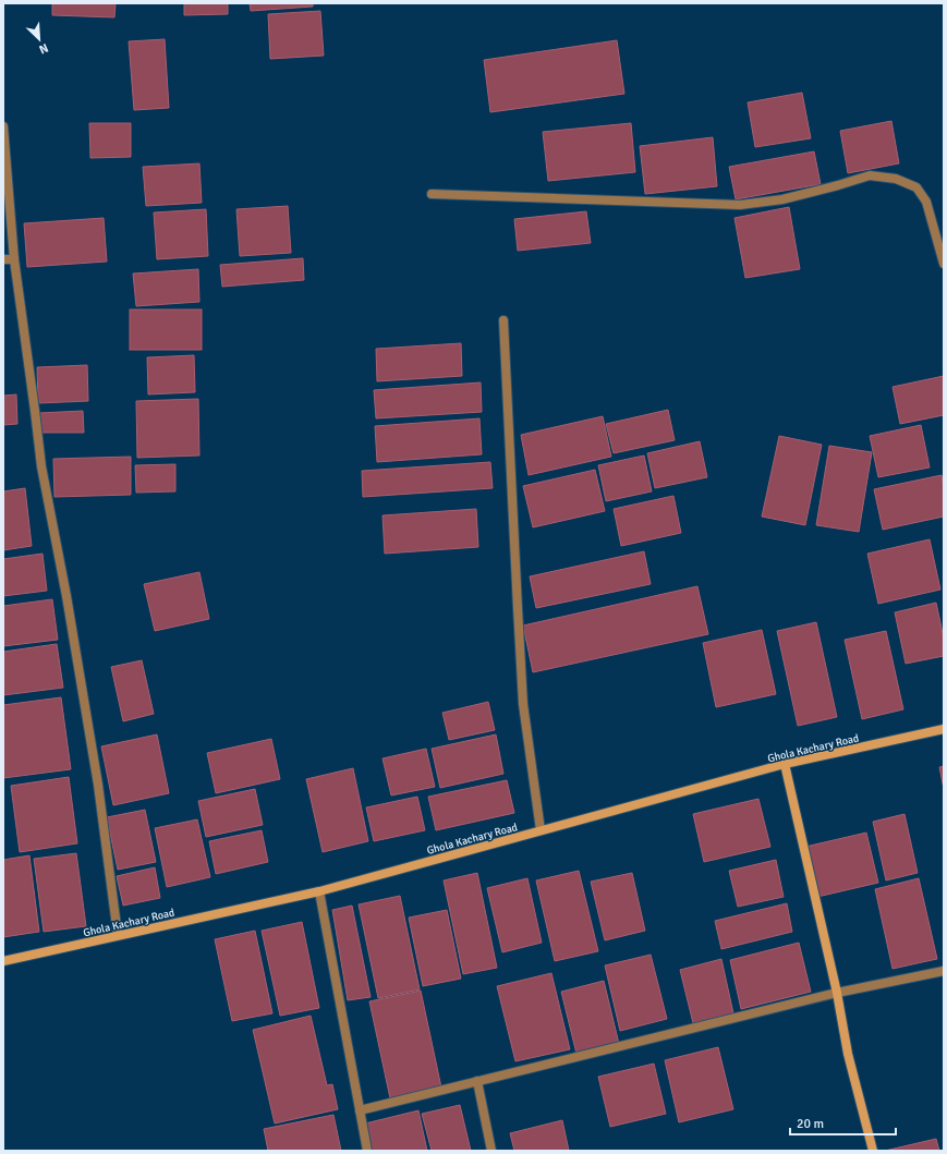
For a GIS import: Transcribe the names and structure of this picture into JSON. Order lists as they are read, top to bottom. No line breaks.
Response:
{"streets":{"street":["Ghola Kachary Road"]},"scale_bar":"20 m","north":"bottom right"}
